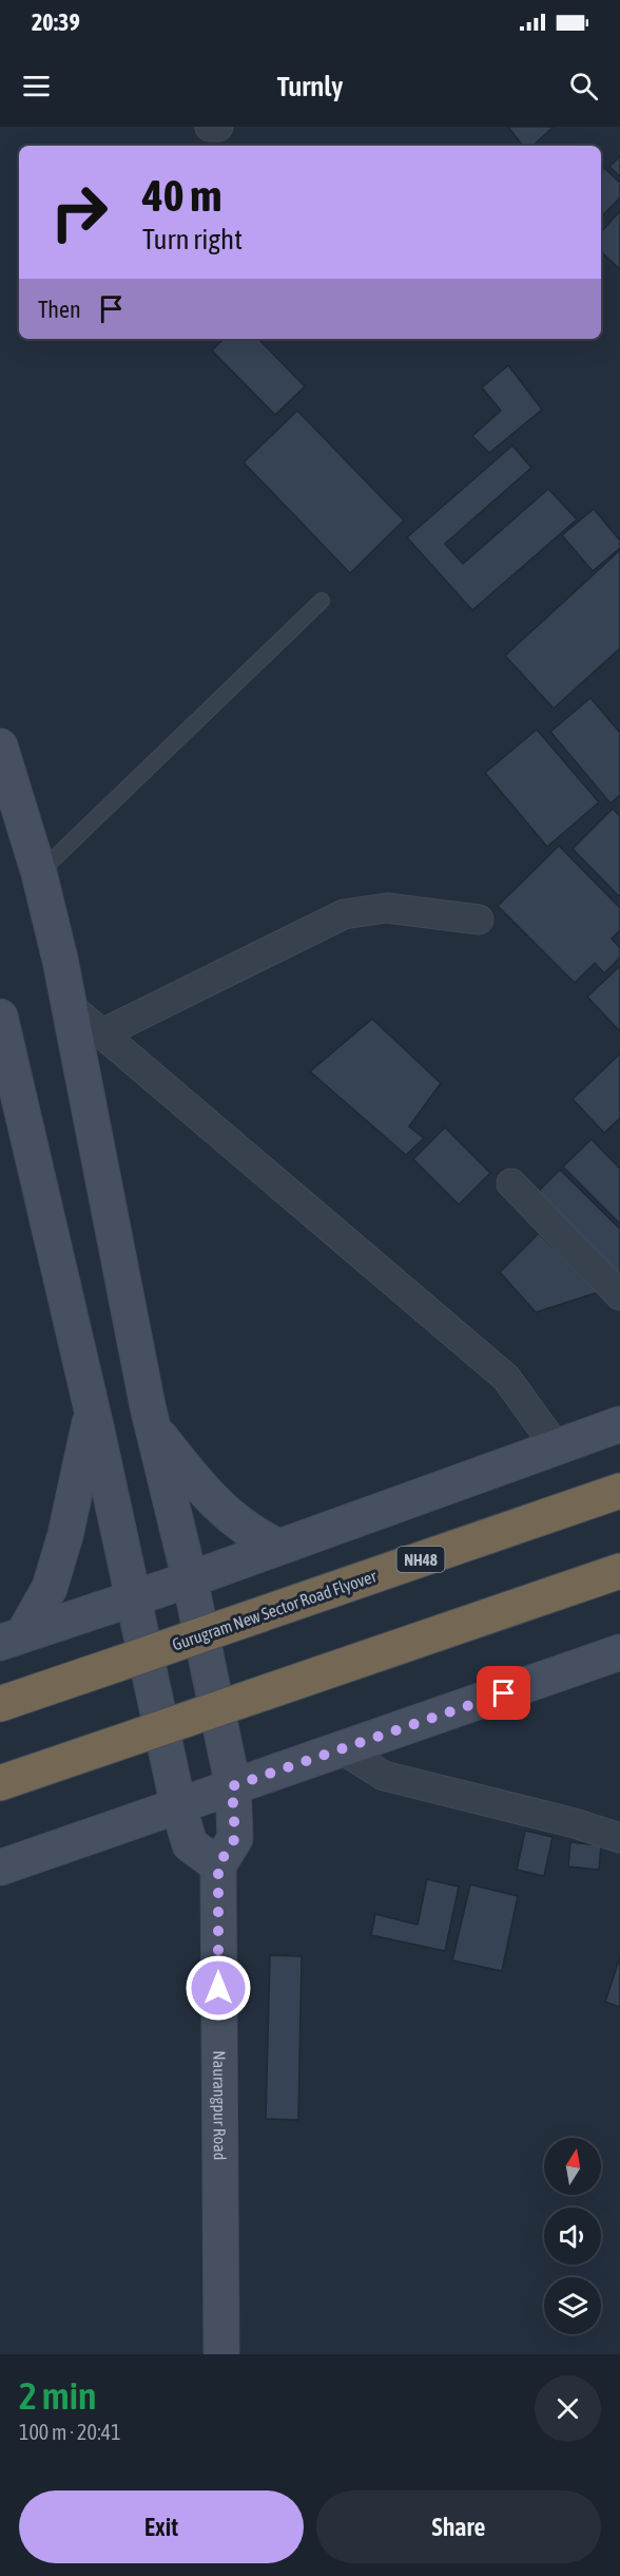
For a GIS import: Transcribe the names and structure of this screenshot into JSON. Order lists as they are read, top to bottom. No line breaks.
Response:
{"streets":{"highway":["NH48","Gurugram New Sector Road Flyover"],"street":["Naurangpur Road"]},"north":"top","page":{"status":"20:39","header":"Turnly","turn":["40 m","Turn right"],"then":"Then","heading":["2 min","100 m · 20:41"],"buttons":["Exit","Share"]}}
